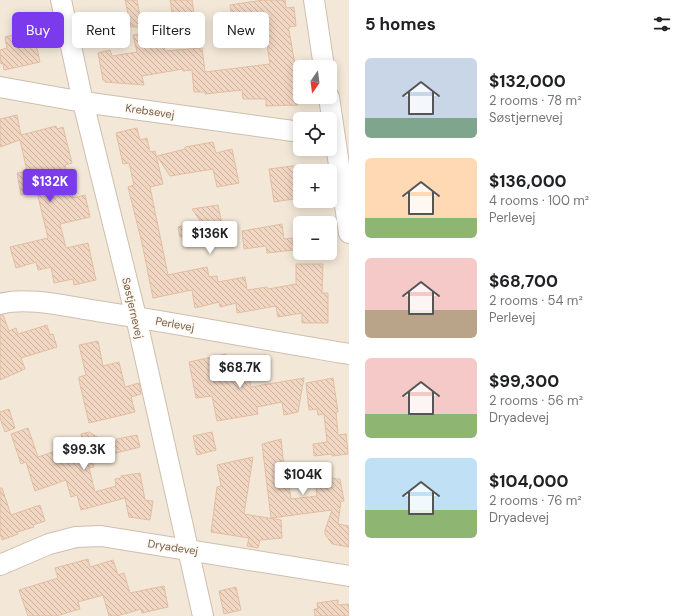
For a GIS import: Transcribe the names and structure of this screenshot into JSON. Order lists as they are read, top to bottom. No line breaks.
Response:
{"streets":{"street":["Krebsevej","Søstjernevej","Perlevej","Dryadevej"]},"crossings":[["Krebsevej","Søstjernevej"],["Søstjernevej","Perlevej"],["Søstjernevej","Dryadevej"]],"north":"bottom","page":{"heading":"5 homes","chip":["Buy","Rent","Filters","New"],"list":[{"name":"$132,000","note":"2 rooms · 78 m² · Søstjernevej"},{"name":"$136,000","note":"4 rooms · 100 m² · Perlevej"},{"name":"$68,700","note":"2 rooms · 54 m² · Perlevej"},{"name":"$99,300","note":"2 rooms · 56 m² · Dryadevej"},{"name":"$104,000","note":"2 rooms · 76 m² · Dryadevej"}],"map_buttons":["+","−"],"price":["$132K","$136K","$68.7K","$99.3K","$104K"]}}
